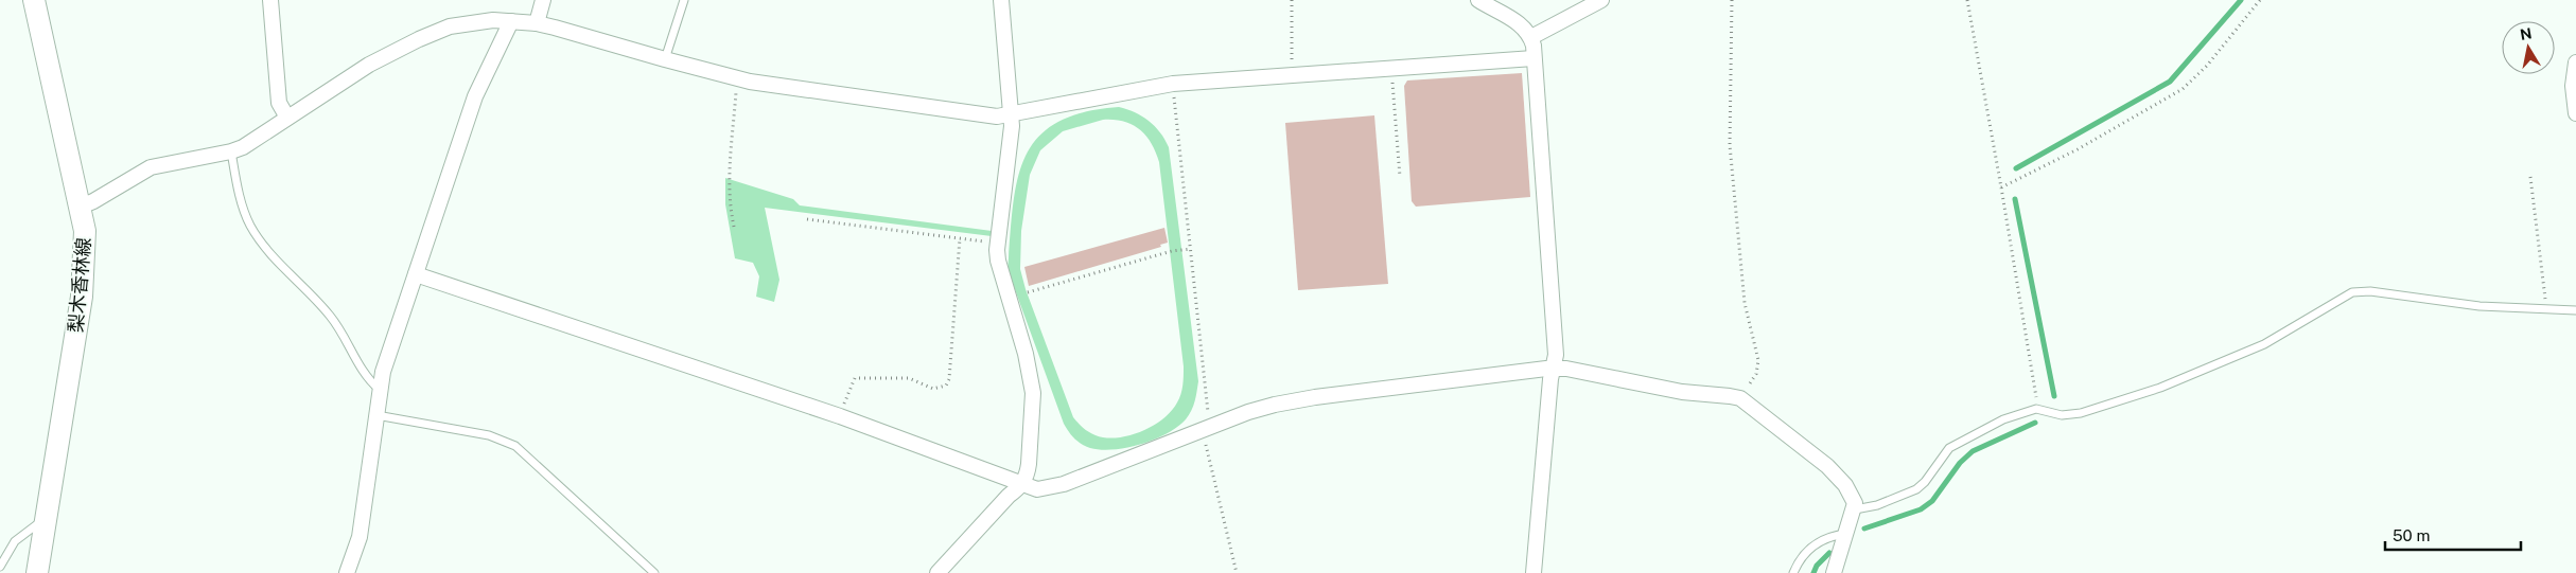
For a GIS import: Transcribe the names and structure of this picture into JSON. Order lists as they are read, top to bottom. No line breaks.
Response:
{"streets":{"main road":["梨木香林線"]},"scale_bar":"50 m","north":"top"}
